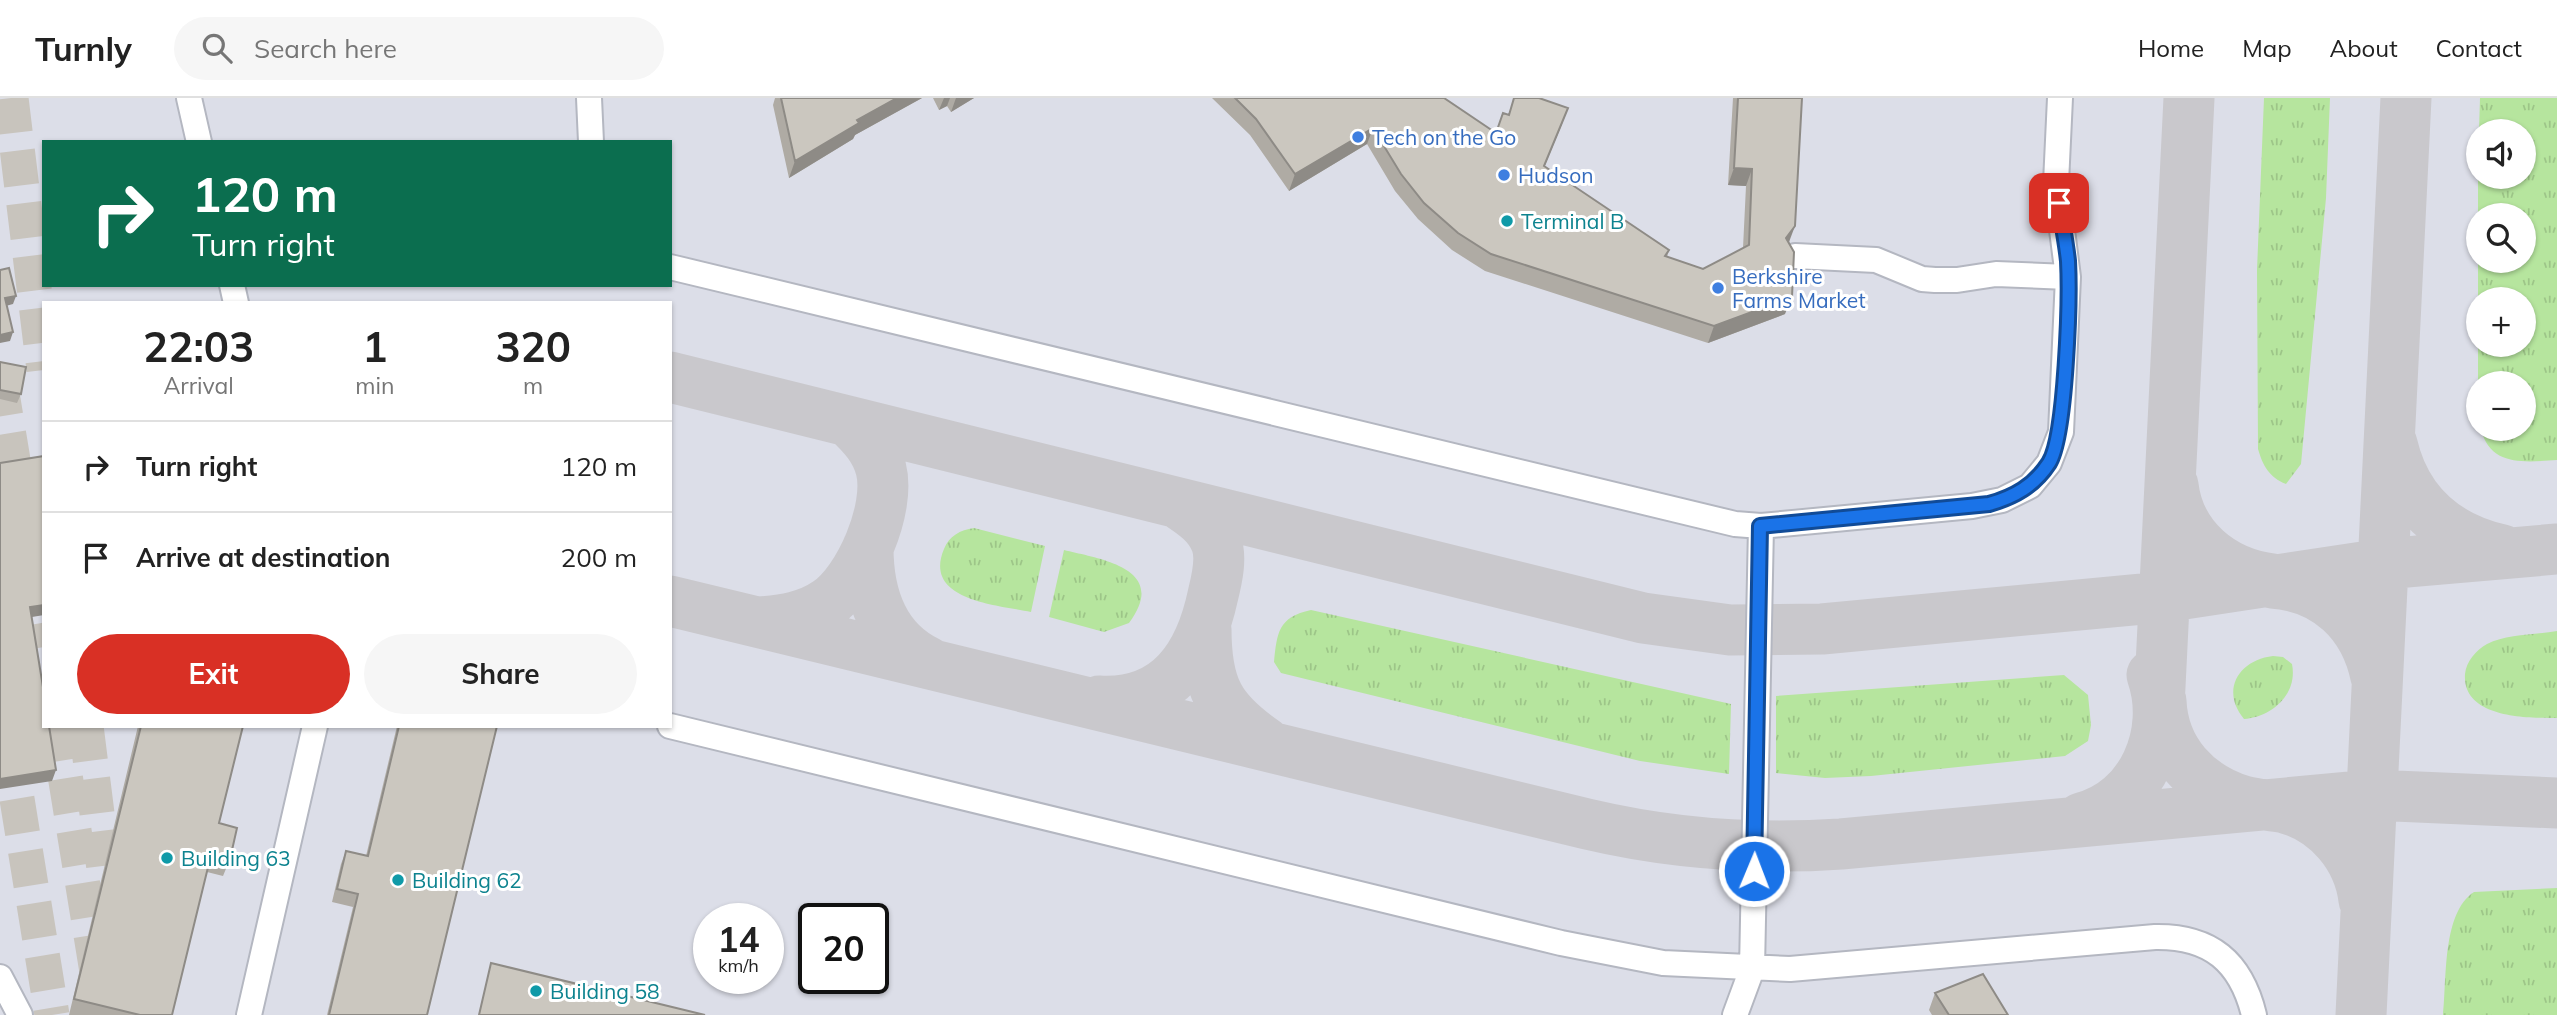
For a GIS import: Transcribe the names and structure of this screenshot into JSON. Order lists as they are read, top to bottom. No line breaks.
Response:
{"places":["Tech on the Go","Hudson","Terminal B","Berkshire Farms Market","Building 63","Building 62","Building 58"],"page":{"header":"Turnly","search":"Search here","nav":["Home","Map","About","Contact"],"map_buttons":["+","−"],"turn":["120 m","Turn right"],"eta":["22:03","Arrival","1","min","320","m"],"list":[{"name":"Turn right","value":"120 m"},{"name":"Arrive at destination","value":"200 m"}],"buttons":["Exit","Share"],"speed":"14 km/h","limit":"20"}}
